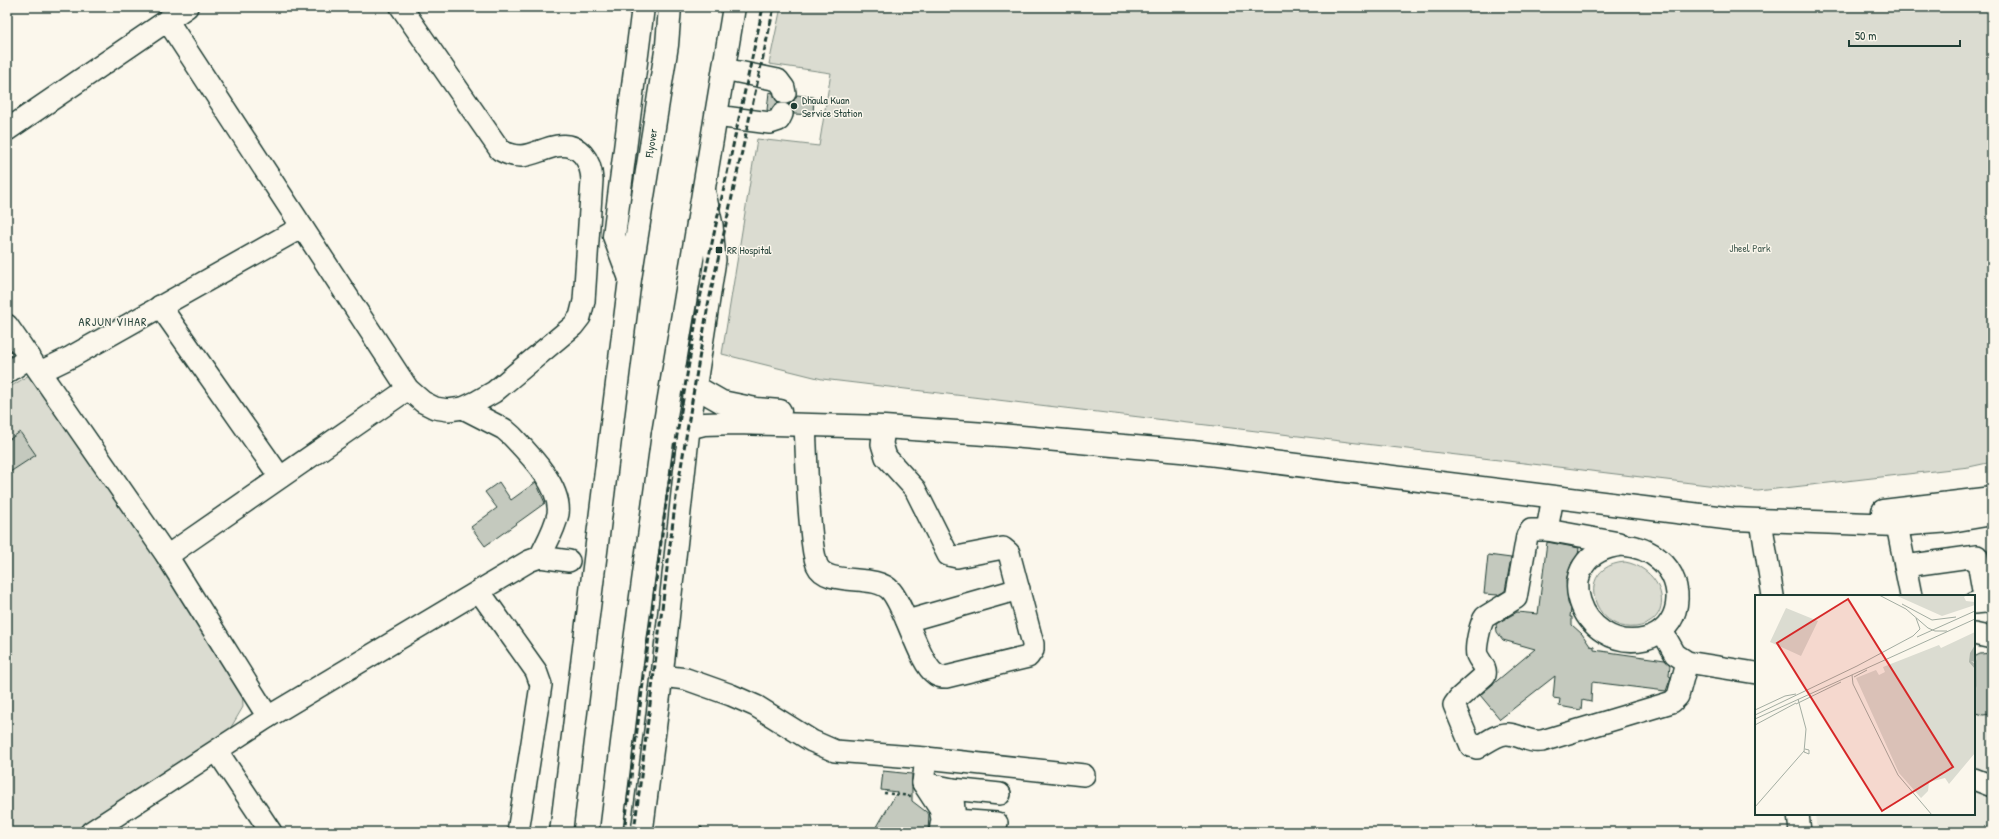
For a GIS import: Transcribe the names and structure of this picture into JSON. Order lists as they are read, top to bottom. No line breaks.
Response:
{"streets":{"main road":["Flyover"]},"districts":["ARJUN VIHAR"],"parks":["Jheel Park"],"places":{"other":["Dhaula Kuan Service Station"],"transit":["RR Hospital"]},"scale_bar":"50 m"}
